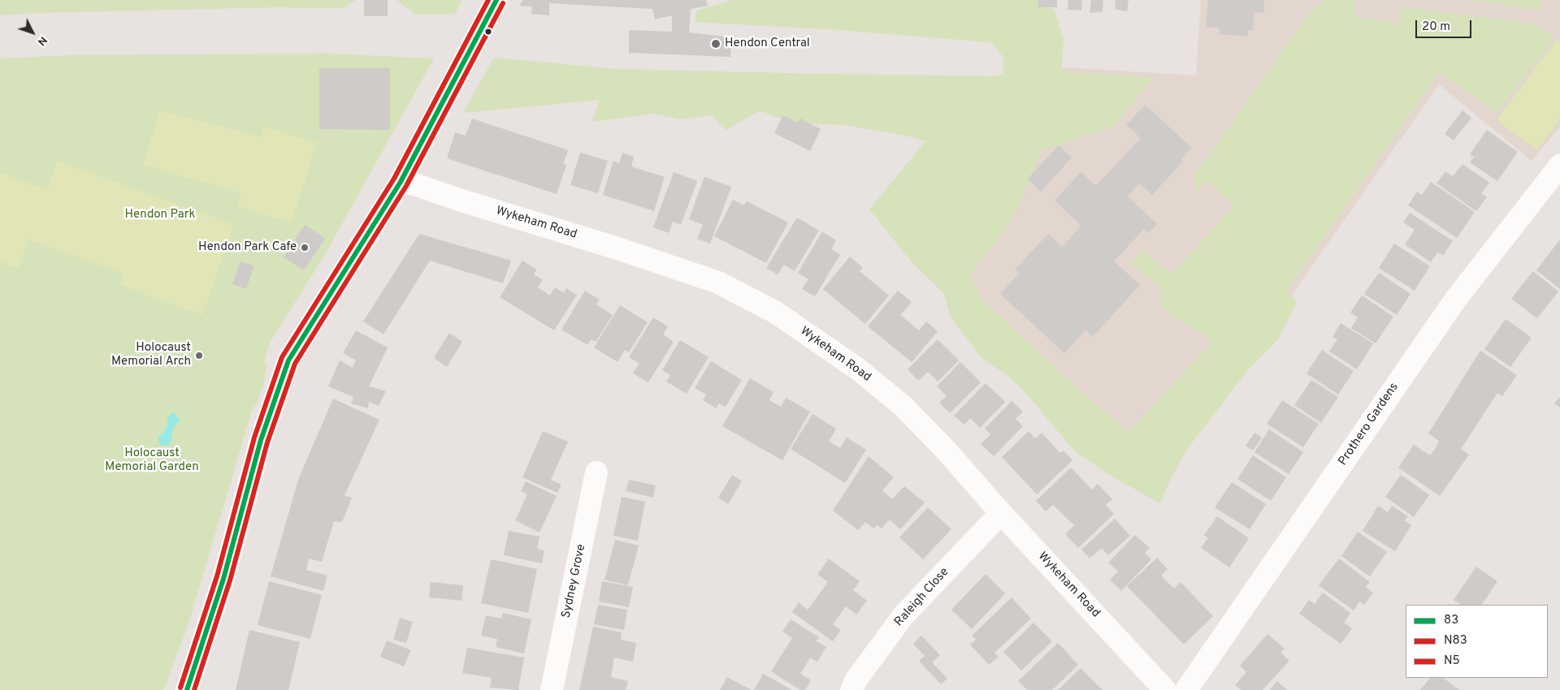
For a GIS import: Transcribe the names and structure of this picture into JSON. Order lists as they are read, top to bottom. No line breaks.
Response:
{"streets":{"street":["Wykeham Road","Prothero Gardens","Sydney Grove","Raleigh Close"]},"crossings":[["Wykeham Road","Raleigh Close"]],"parks":["Hendon Park","Holocaust Memorial Garden"],"places":["Hendon Central","Hendon Park Cafe","Holocaust Memorial Arch"],"lines":["transit line 83","transit line N5","transit line N83"],"legend":["83","N83","N5"],"scale_bar":"20 m","north":"bottom right"}
